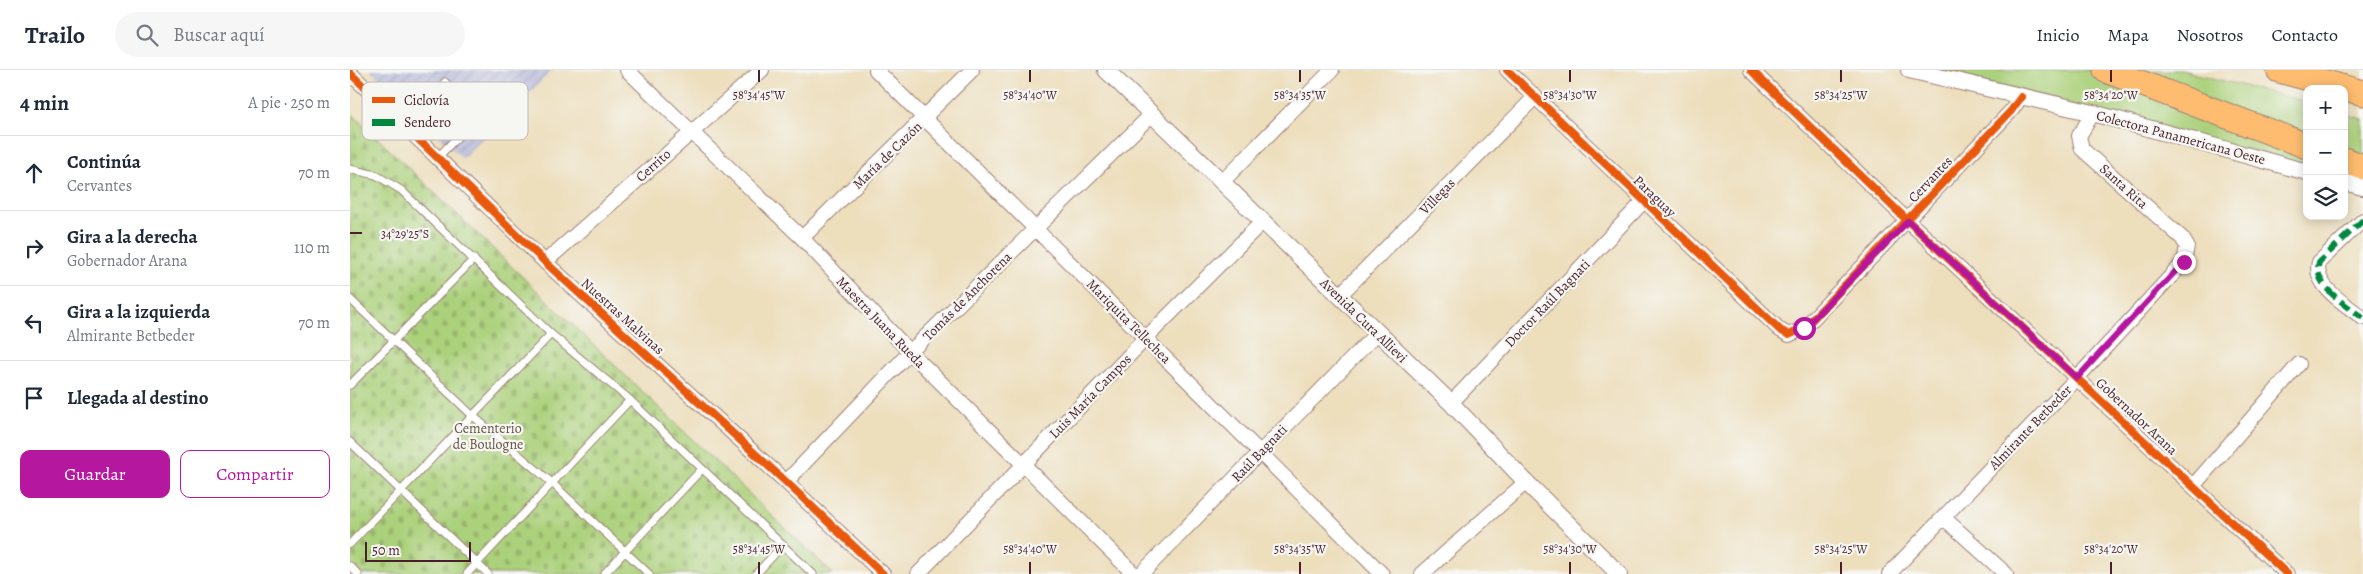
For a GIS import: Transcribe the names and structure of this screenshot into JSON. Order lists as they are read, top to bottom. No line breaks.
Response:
{"streets":{"street":["Colectora Panamericana Oeste","María de Cazón","Cerrito","Cervantes","Santa Rita","Villegas","Paraguay","Tomás de Anchorena","Doctor Raúl Bagnati","Nuestras Malvinas","Avenida Cura Allievi","Mariquita Tellechea","Maestra Juana Rueda","Luis María Campos","Gobernador Arana","Almirante Betbeder","Raúl Bagnati"]},"crossings":[["Colectora Panamericana Oeste","Cervantes"],["Colectora Panamericana Oeste","Santa Rita"],["María de Cazón","Mariquita Tellechea"],["María de Cazón","Maestra Juana Rueda"],["Cerrito","Nuestras Malvinas"],["Cerrito","Maestra Juana Rueda"],["Cervantes","Paraguay"],["Cervantes","Gobernador Arana"],["Santa Rita","Almirante Betbeder"],["Villegas","Paraguay"],["Villegas","Avenida Cura Allievi"],["Paraguay","Doctor Raúl Bagnati"],["Tomás de Anchorena","Nuestras Malvinas"],["Tomás de Anchorena","Avenida Cura Allievi"],["Tomás de Anchorena","Mariquita Tellechea"],["Tomás de Anchorena","Maestra Juana Rueda"],["Doctor Raúl Bagnati","Avenida Cura Allievi"],["Avenida Cura Allievi","Luis María Campos"],["Avenida Cura Allievi","Raúl Bagnati"],["Mariquita Tellechea","Luis María Campos"],["Mariquita Tellechea","Raúl Bagnati"],["Maestra Juana Rueda","Luis María Campos"],["Gobernador Arana","Almirante Betbeder"]],"parks":["Cementerio de Boulogne"],"legend":["Ciclovía","Sendero"],"scale_bar":"50 m","page":{"header":"Trailo","search":"Buscar aquí","nav":["Inicio","Mapa","Nosotros","Contacto"],"heading":["4 min","A pie · 250 m"],"map_buttons":["+","−"],"list":[["Continúa","Cervantes","70 m"],["Gira a la derecha","Gobernador Arana","110 m"],["Gira a la izquierda","Almirante Betbeder","70 m"],"Llegada al destino"],"buttons":["Guardar","Compartir"],"scale":"50 m"},"coordinates":["58°34'45\"W","58°34'40\"W","58°34'35\"W","58°34'30\"W","58°34'25\"W","58°34'20\"W","34°29'25\"S"]}
